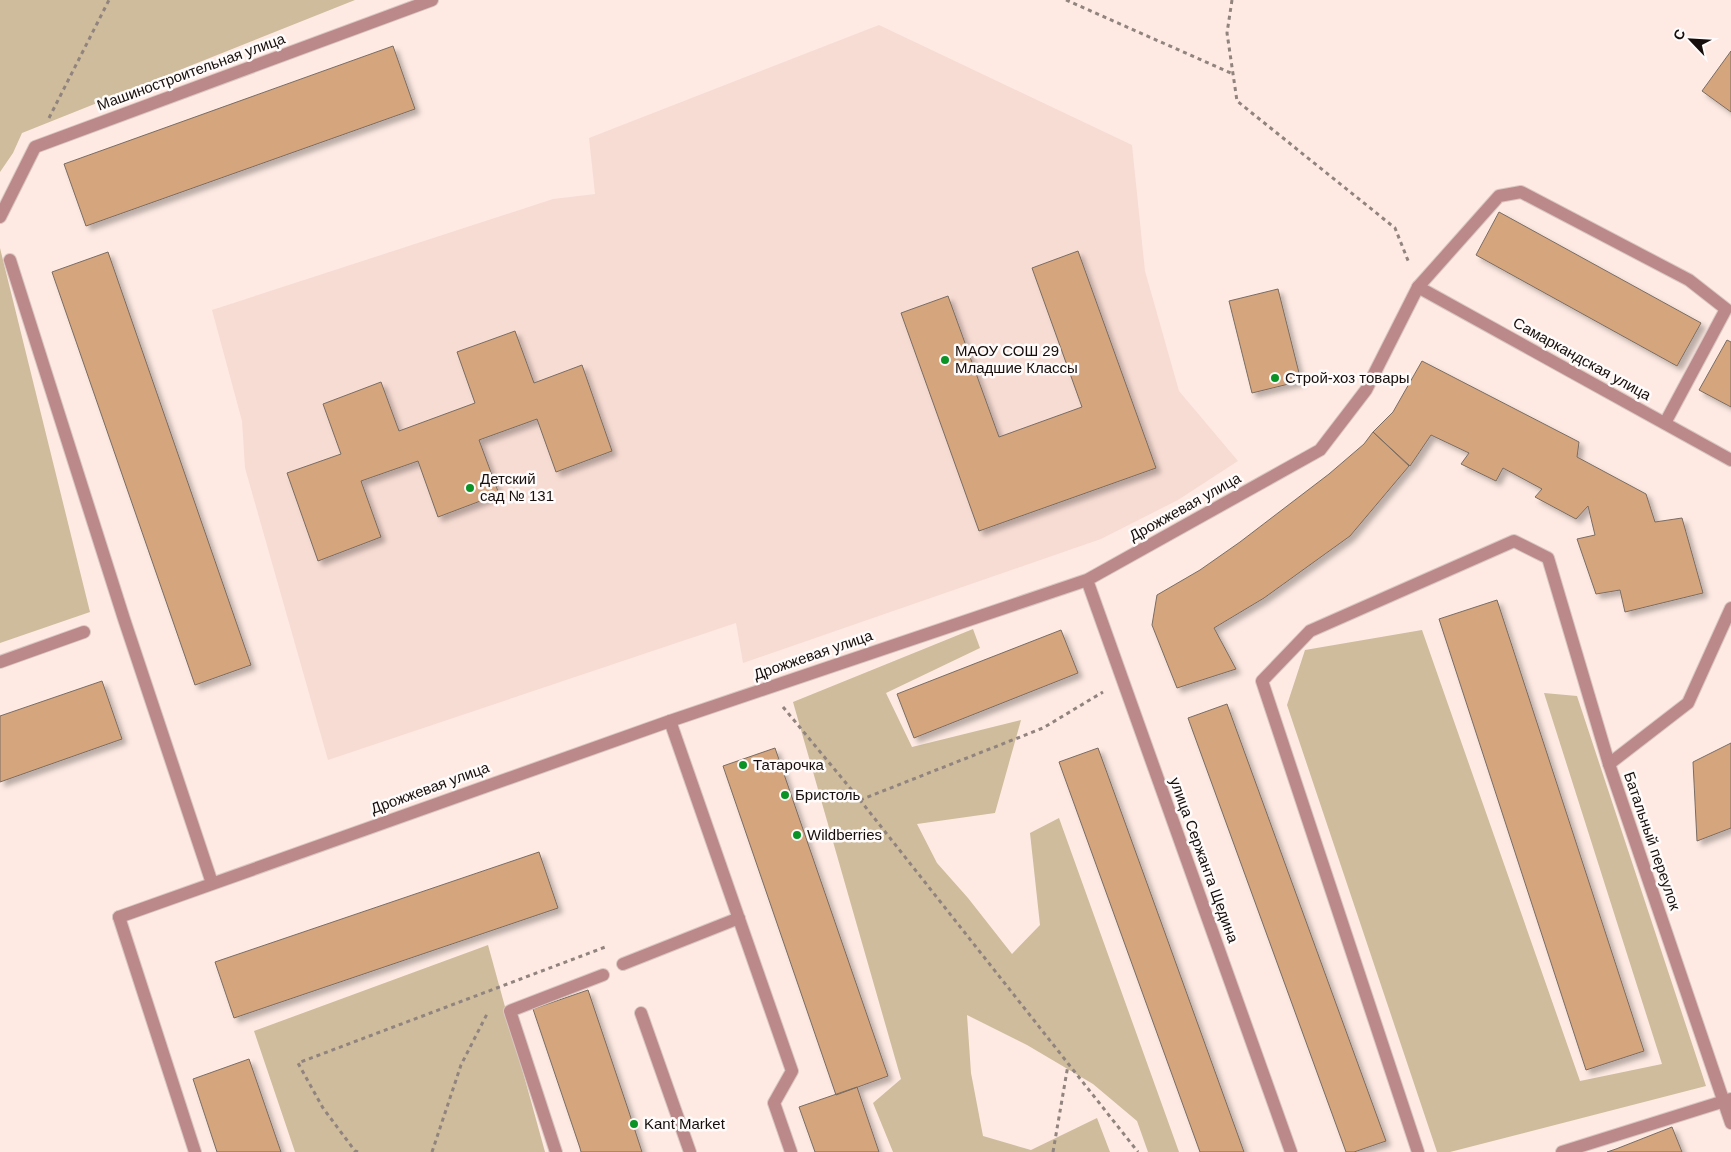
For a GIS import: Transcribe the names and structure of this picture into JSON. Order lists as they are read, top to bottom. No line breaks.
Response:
{"streets":{"street":["Машиностроительная улица","Самаркандская улица","Дрожжевая улица","Батальный переулок","улица Сержанта Щедина"]},"crossings":[["Самаркандская улица","Дрожжевая улица"],["Дрожжевая улица","улица Сержанта Щедина"]],"places":["МАОУ СОШ 29 Младшие Классы","Строй-хоз товары","Детский сад № 131","Татарочка","Бристоль","Wildberries","Kant Market"],"north":"top left"}
